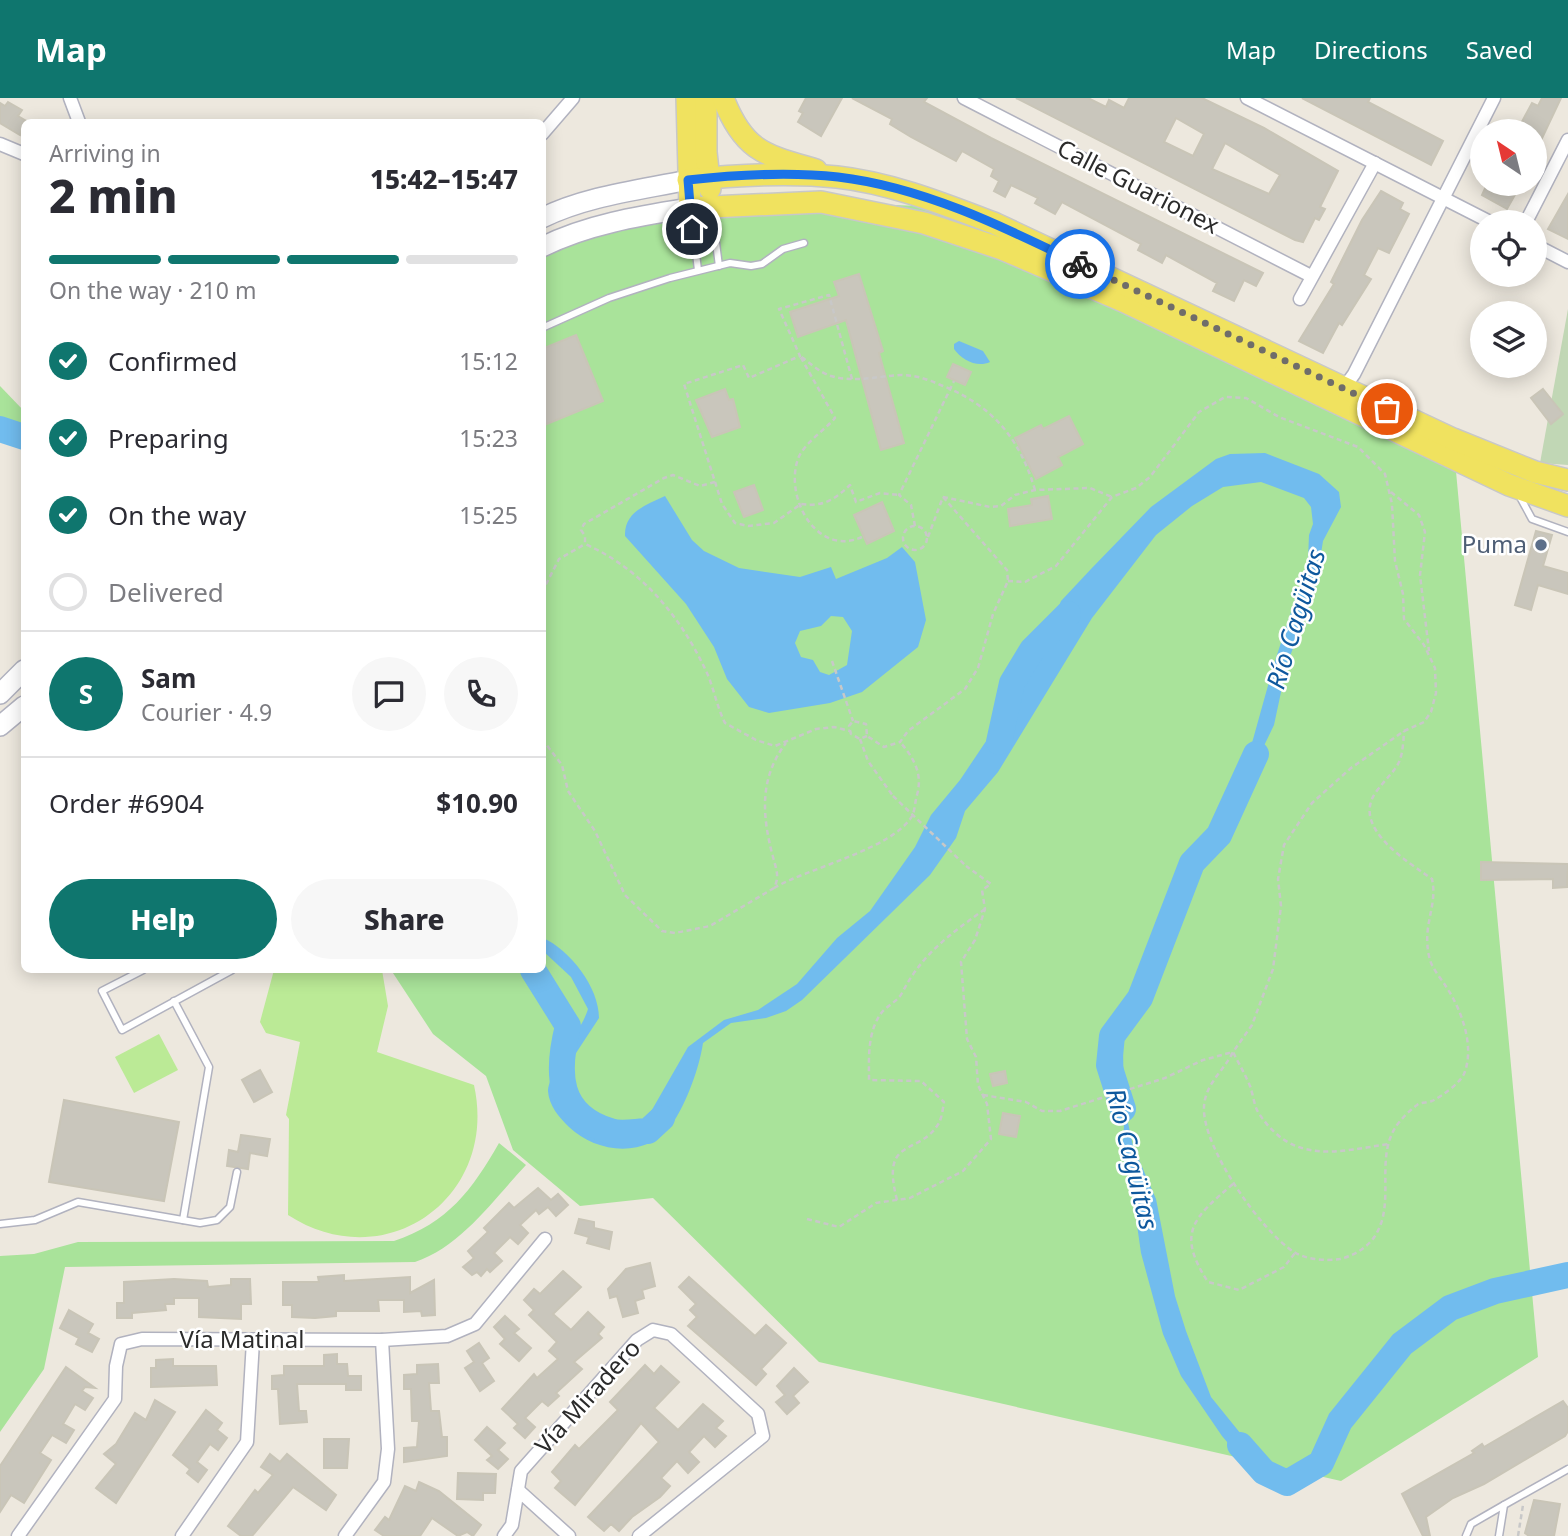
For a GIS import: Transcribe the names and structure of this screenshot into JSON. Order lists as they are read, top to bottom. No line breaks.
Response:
{"streets":{"street":["Calle Guarionex","Vía Matinal","Vía Miradero"]},"water":["Río Cagüitas"],"places":["Puma"],"north":"top left","page":{"header":"Map","nav":["Map","Directions","Saved"],"heading":["2 min","Arriving in","15:42–15:47"],"panel":["Sam","Courier · 4.9","Order #6904","$10.90"],"bar":"On the way · 210 m","list":[["Confirmed","15:12"],["Preparing","15:23"],["On the way","15:25"],"Delivered"],"round":"S","buttons":["Help","Share"]}}
